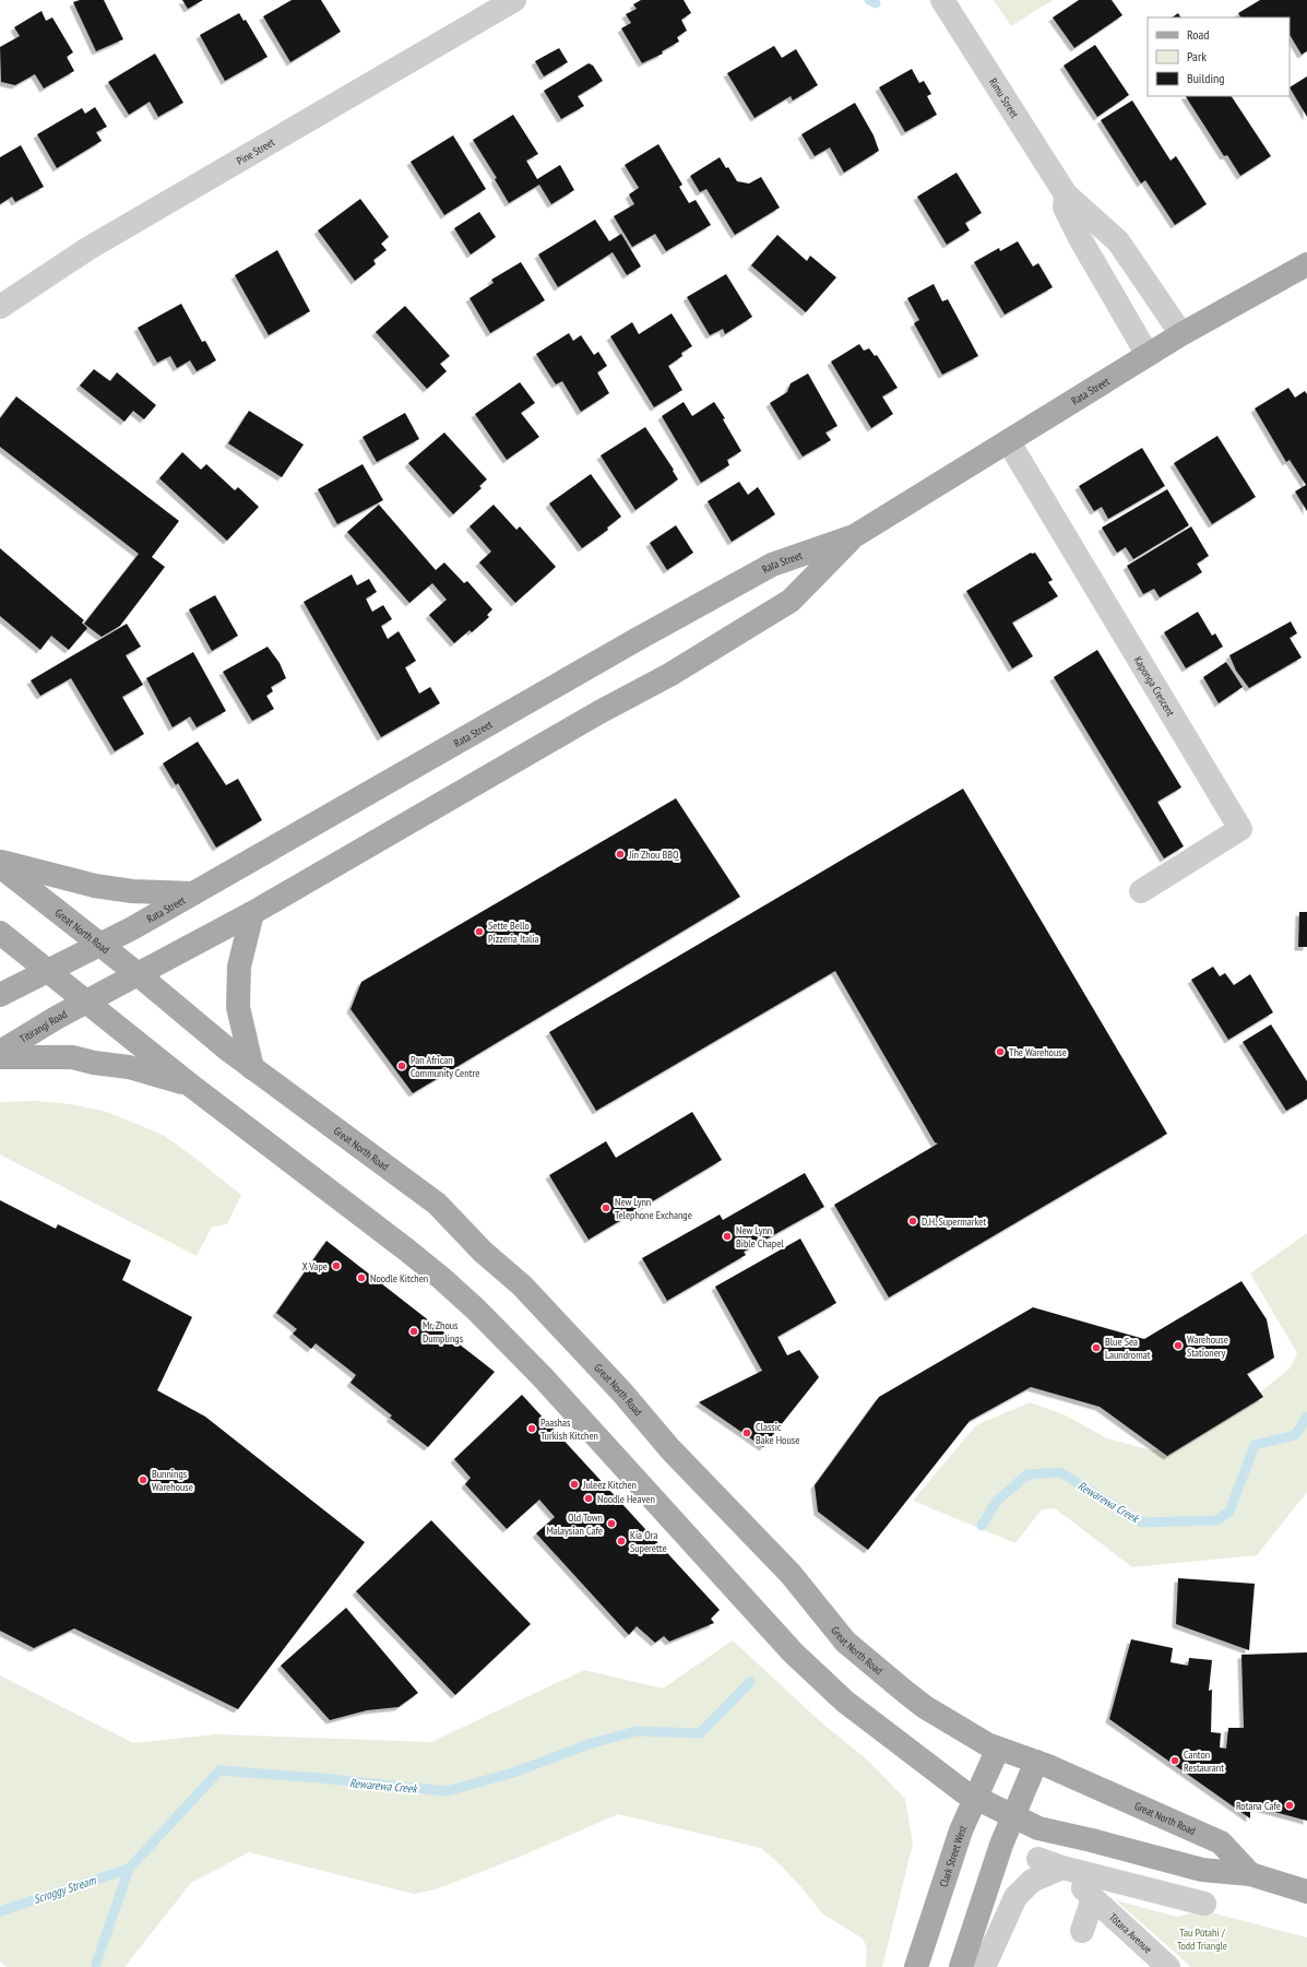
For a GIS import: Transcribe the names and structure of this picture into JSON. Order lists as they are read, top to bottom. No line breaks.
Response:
{"streets":{"main road":["Rata Street","Great North Road","Titirangi Road","Clark Street West"],"street":["Rimu Street","Pine Street","Kaponga Crescent","Tōtara Avenue"]},"crossings":[["Rimu Street","Rata Street"],["Rata Street","Kaponga Crescent"],["Rata Street","Great North Road"],["Rata Street","Titirangi Road"],["Great North Road","Titirangi Road"],["Great North Road","Clark Street West"]],"water":["Rewarewa Creek","Scroggy Stream"],"parks":["Tau Pūtahi / Todd Triangle"],"places":["Jin Zhou BBQ","Sette Bello Pizzeria Italia","The Warehouse","Pan African Community Centre","New Lynn Telephone Exchange","D.H. Supermarket","New Lynn Bible Chapel","X Vape","Noodle Kitchen","Mr. Zhous Dumplings","Warehouse Stationery","Blue Sea Laundromat","Paashas Turkish Kitchen","Classic Bake House","Bunnings Warehouse","Juleez Kitchen","Noodle Heaven","Old Town Malaysian Cafe","Kia Ora Superette","Canton Restaurant","Rotana Cafe"],"legend":["Road","Park","Building"]}
